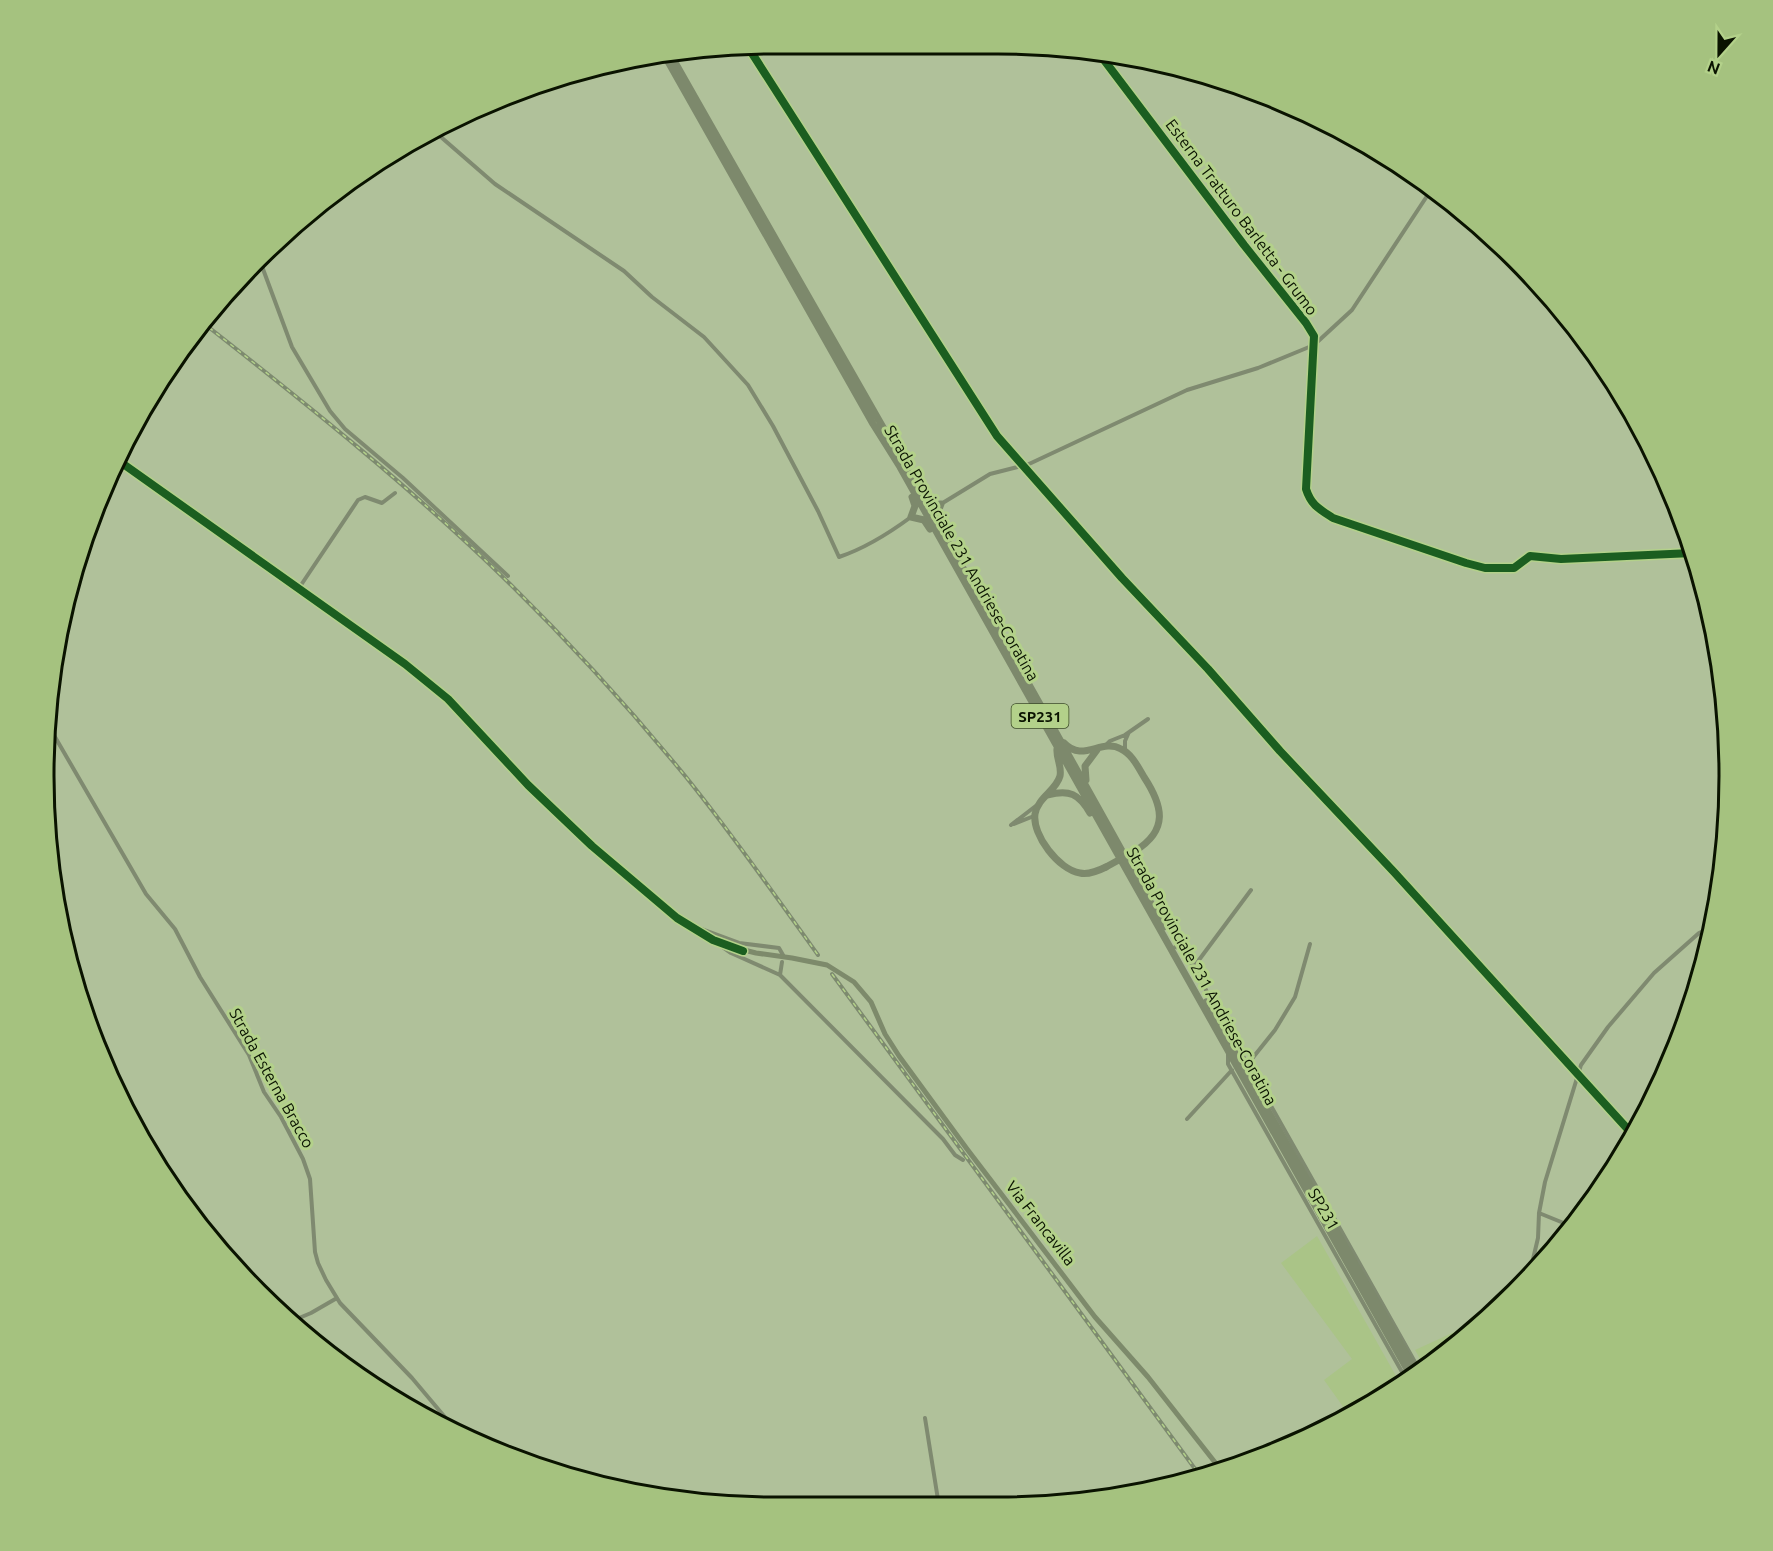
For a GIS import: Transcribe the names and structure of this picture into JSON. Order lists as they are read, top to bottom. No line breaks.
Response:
{"streets":{"highway":["Strada Provinciale 231 Andriese-Coratina","SP231"],"street":["Esterna Tratturo Barletta - Grumo","Strada Esterna Bracco","Via Francavilla"]},"crossings":[["Strada Provinciale 231 Andriese-Coratina","SP231"]],"north":"bottom"}
